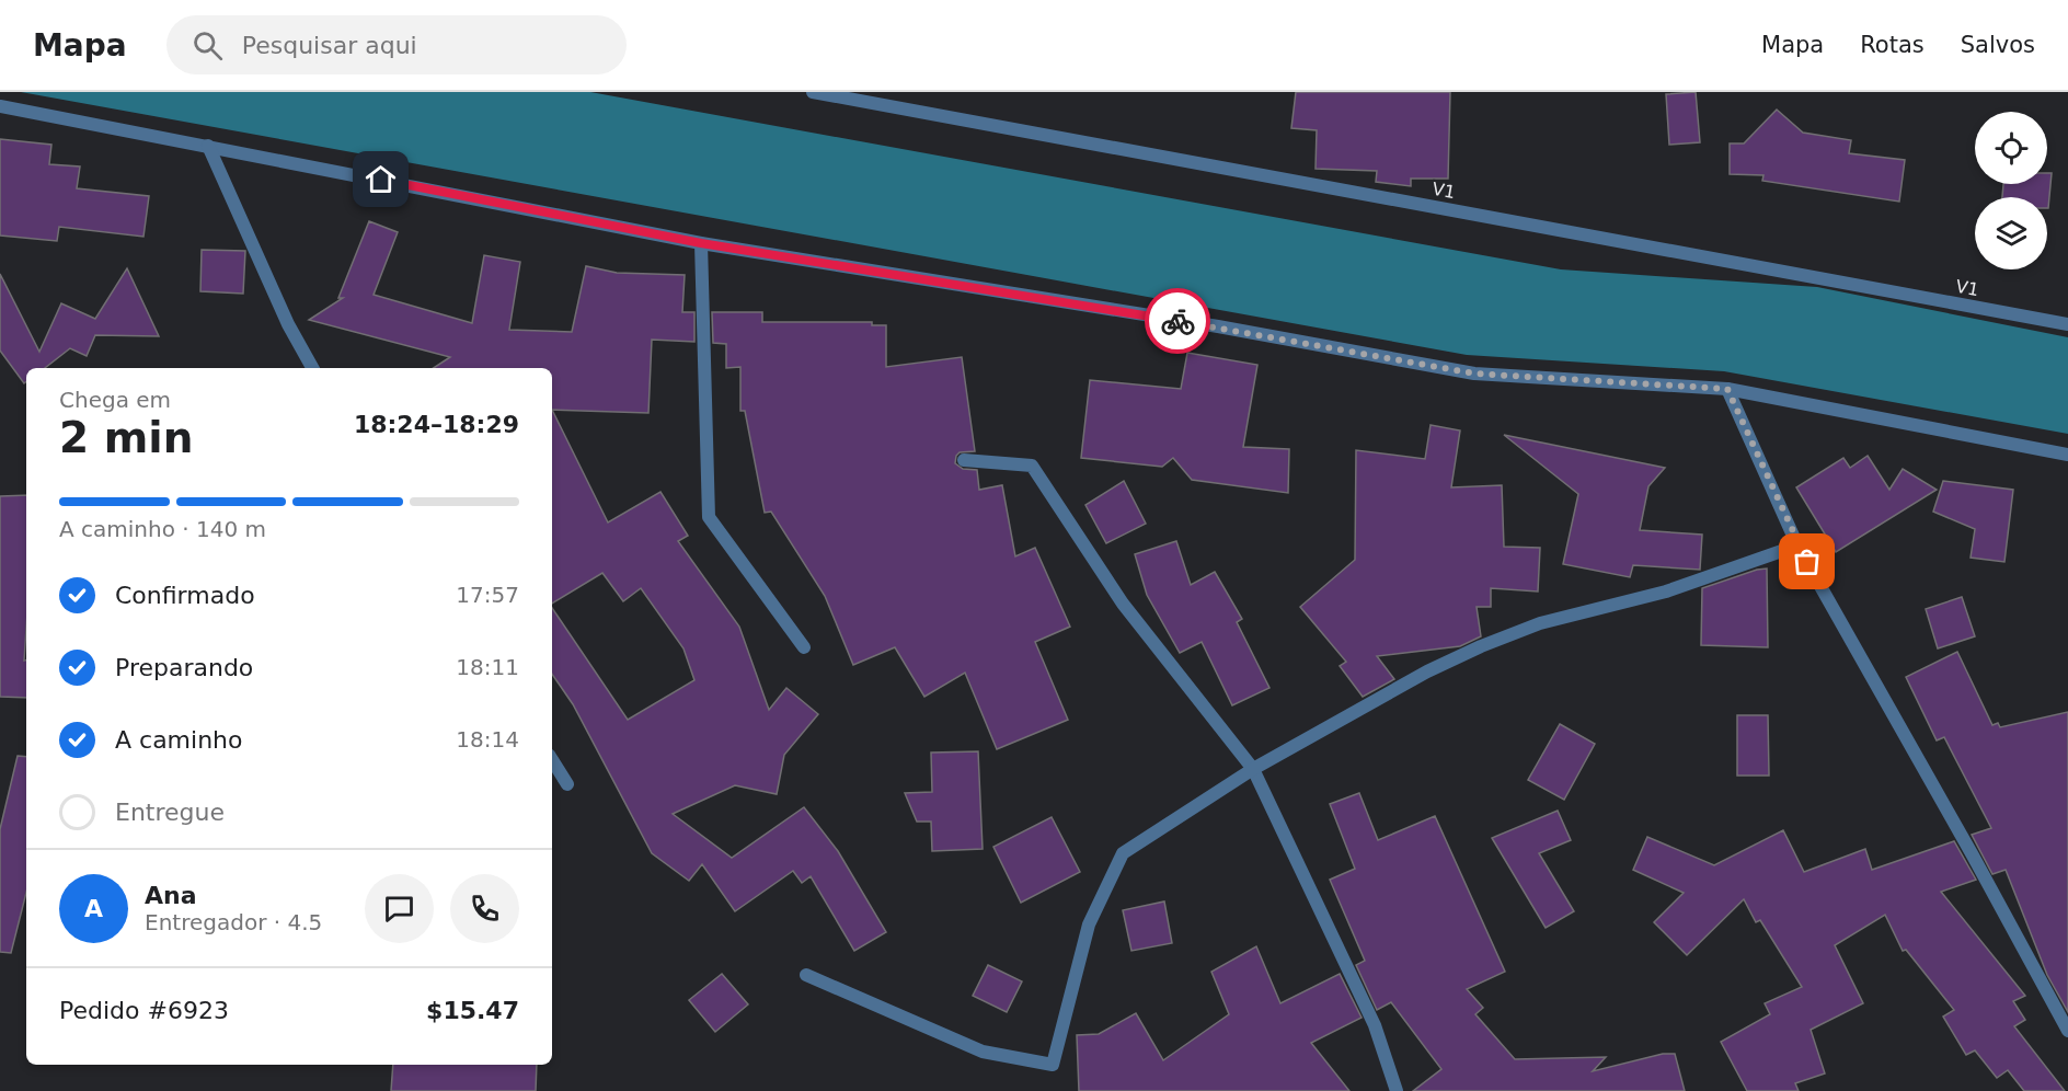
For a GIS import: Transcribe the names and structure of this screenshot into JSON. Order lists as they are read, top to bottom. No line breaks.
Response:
{"streets":{"street":["V1"]},"page":{"header":"Mapa","search":"Pesquisar aqui","nav":["Mapa","Rotas","Salvos"],"heading":["2 min","Chega em","18:24–18:29"],"panel":["Ana","Entregador · 4.5","Pedido #6923","$15.47"],"bar":"A caminho · 140 m","list":[["Confirmado","17:57"],["Preparando","18:11"],["A caminho","18:14"],"Entregue"],"round":"A"}}
